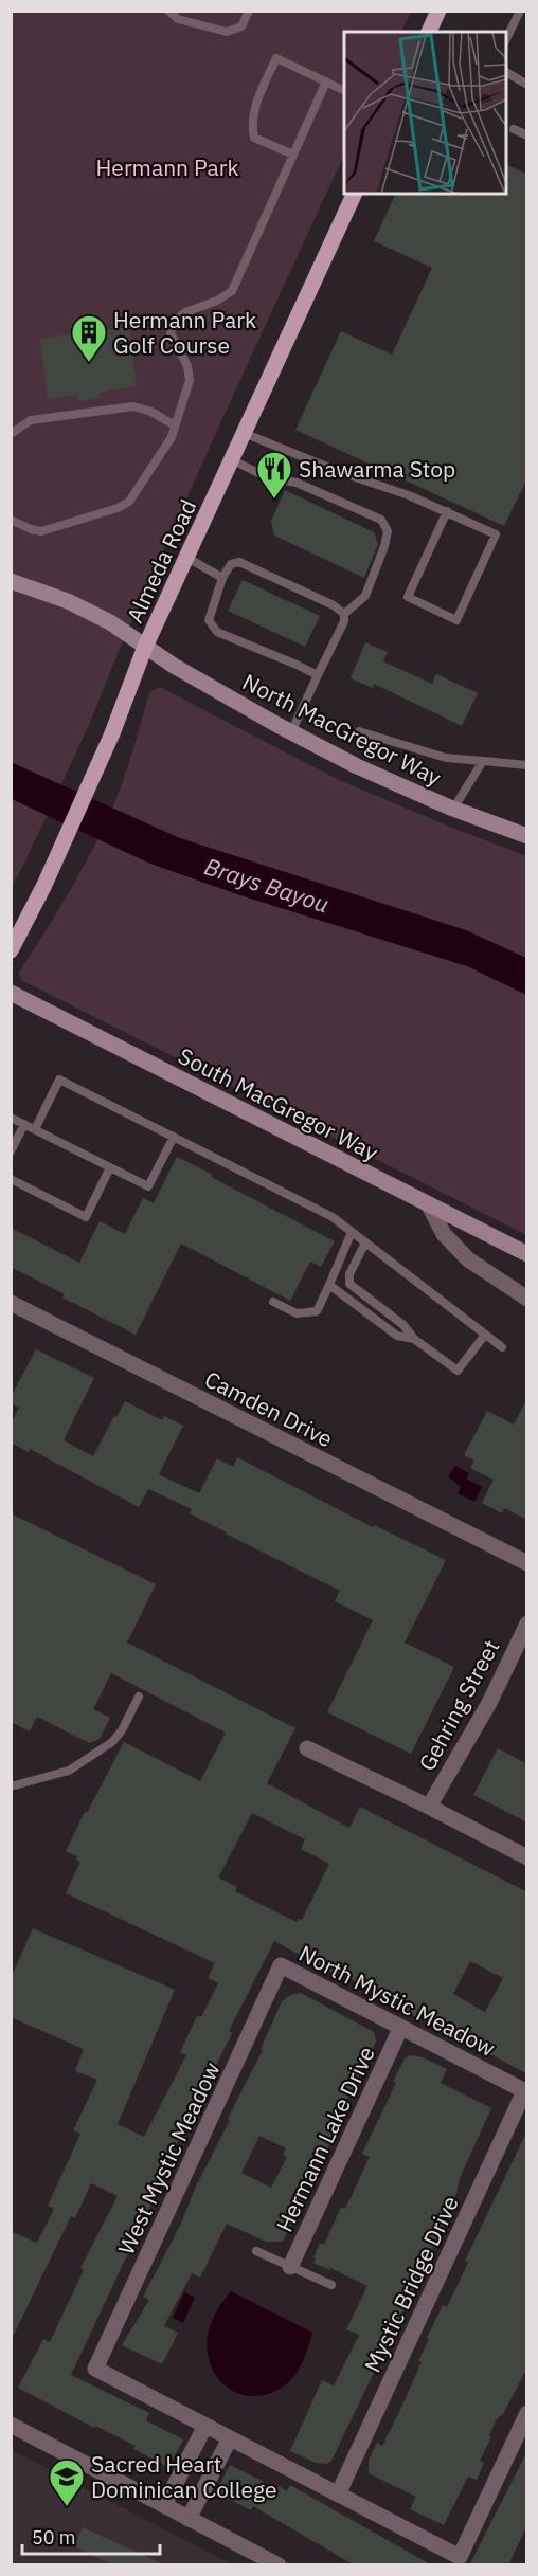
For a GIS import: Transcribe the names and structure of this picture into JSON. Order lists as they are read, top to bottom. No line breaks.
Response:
{"streets":{"main road":["Almeda Road","North MacGregor Way","South MacGregor Way"],"street":["Camden Drive","Gehring Street","North Mystic Meadow","Hermann Lake Drive","West Mystic Meadow","Mystic Bridge Drive"]},"crossings":[["Almeda Road","North MacGregor Way"],["North Mystic Meadow","Hermann Lake Drive"],["North Mystic Meadow","West Mystic Meadow"],["North Mystic Meadow","Mystic Bridge Drive"]],"water":["Brays Bayou"],"parks":["Hermann Park"],"places":{"building":["Hermann Park Golf Course"],"restaurant":["Shawarma Stop"],"school or university":["Sacred Heart Dominican College"]},"scale_bar":"50 m"}
